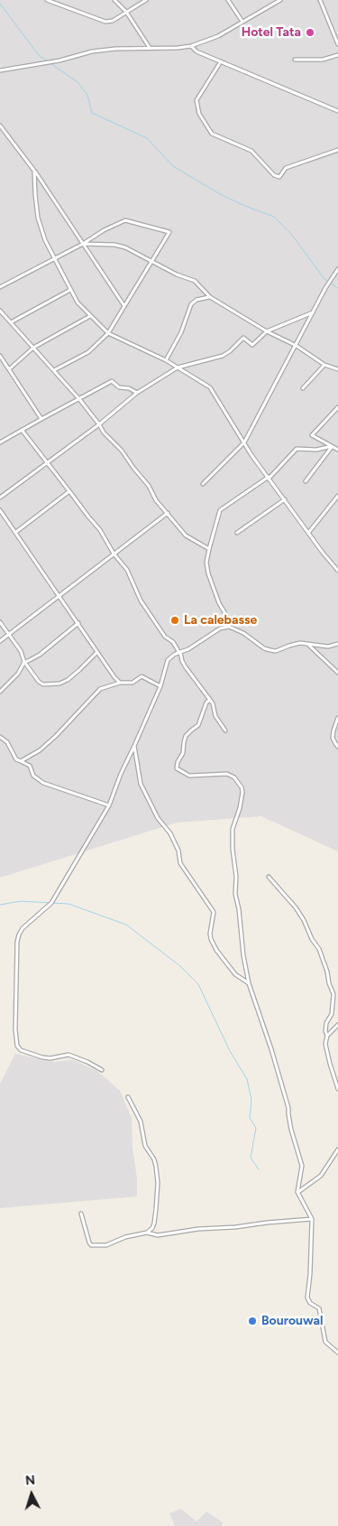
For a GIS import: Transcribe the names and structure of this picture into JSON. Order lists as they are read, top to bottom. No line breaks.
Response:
{"places":["Hotel Tata","La calebasse","Bourouwal"],"north":"top"}
